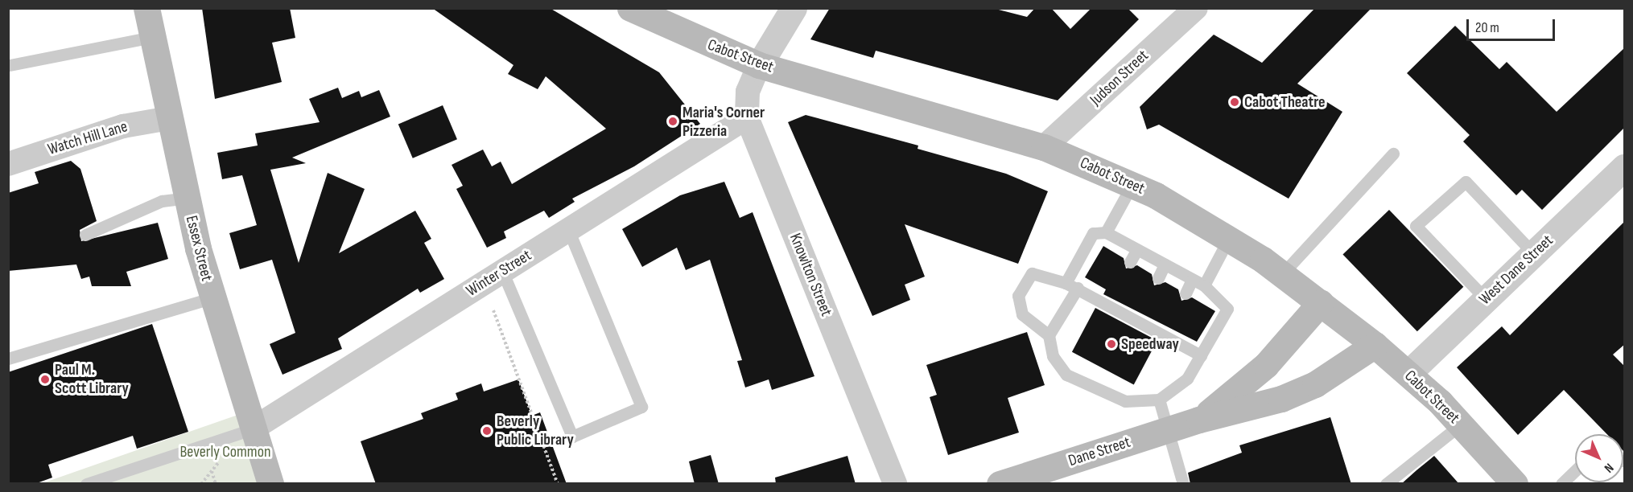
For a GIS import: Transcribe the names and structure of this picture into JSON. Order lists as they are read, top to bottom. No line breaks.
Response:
{"streets":{"main road":["Cabot Street","Essex Street","Dane Street"],"street":["Judson Street","Watch Hill Lane","West Dane Street","Winter Street","Knowlton Street"]},"crossings":[["Cabot Street","Judson Street"],["Cabot Street","West Dane Street"],["Cabot Street","Knowlton Street"],["Cabot Street","Dane Street"],["Watch Hill Lane","Essex Street"],["Essex Street","Winter Street"],["Winter Street","Knowlton Street"]],"parks":["Beverly Common"],"places":["Cabot Theatre","Maria's Corner Pizzeria","Speedway","Paul M. Scott Library","Beverly Public Library"],"scale_bar":"20 m","north":"bottom right"}
